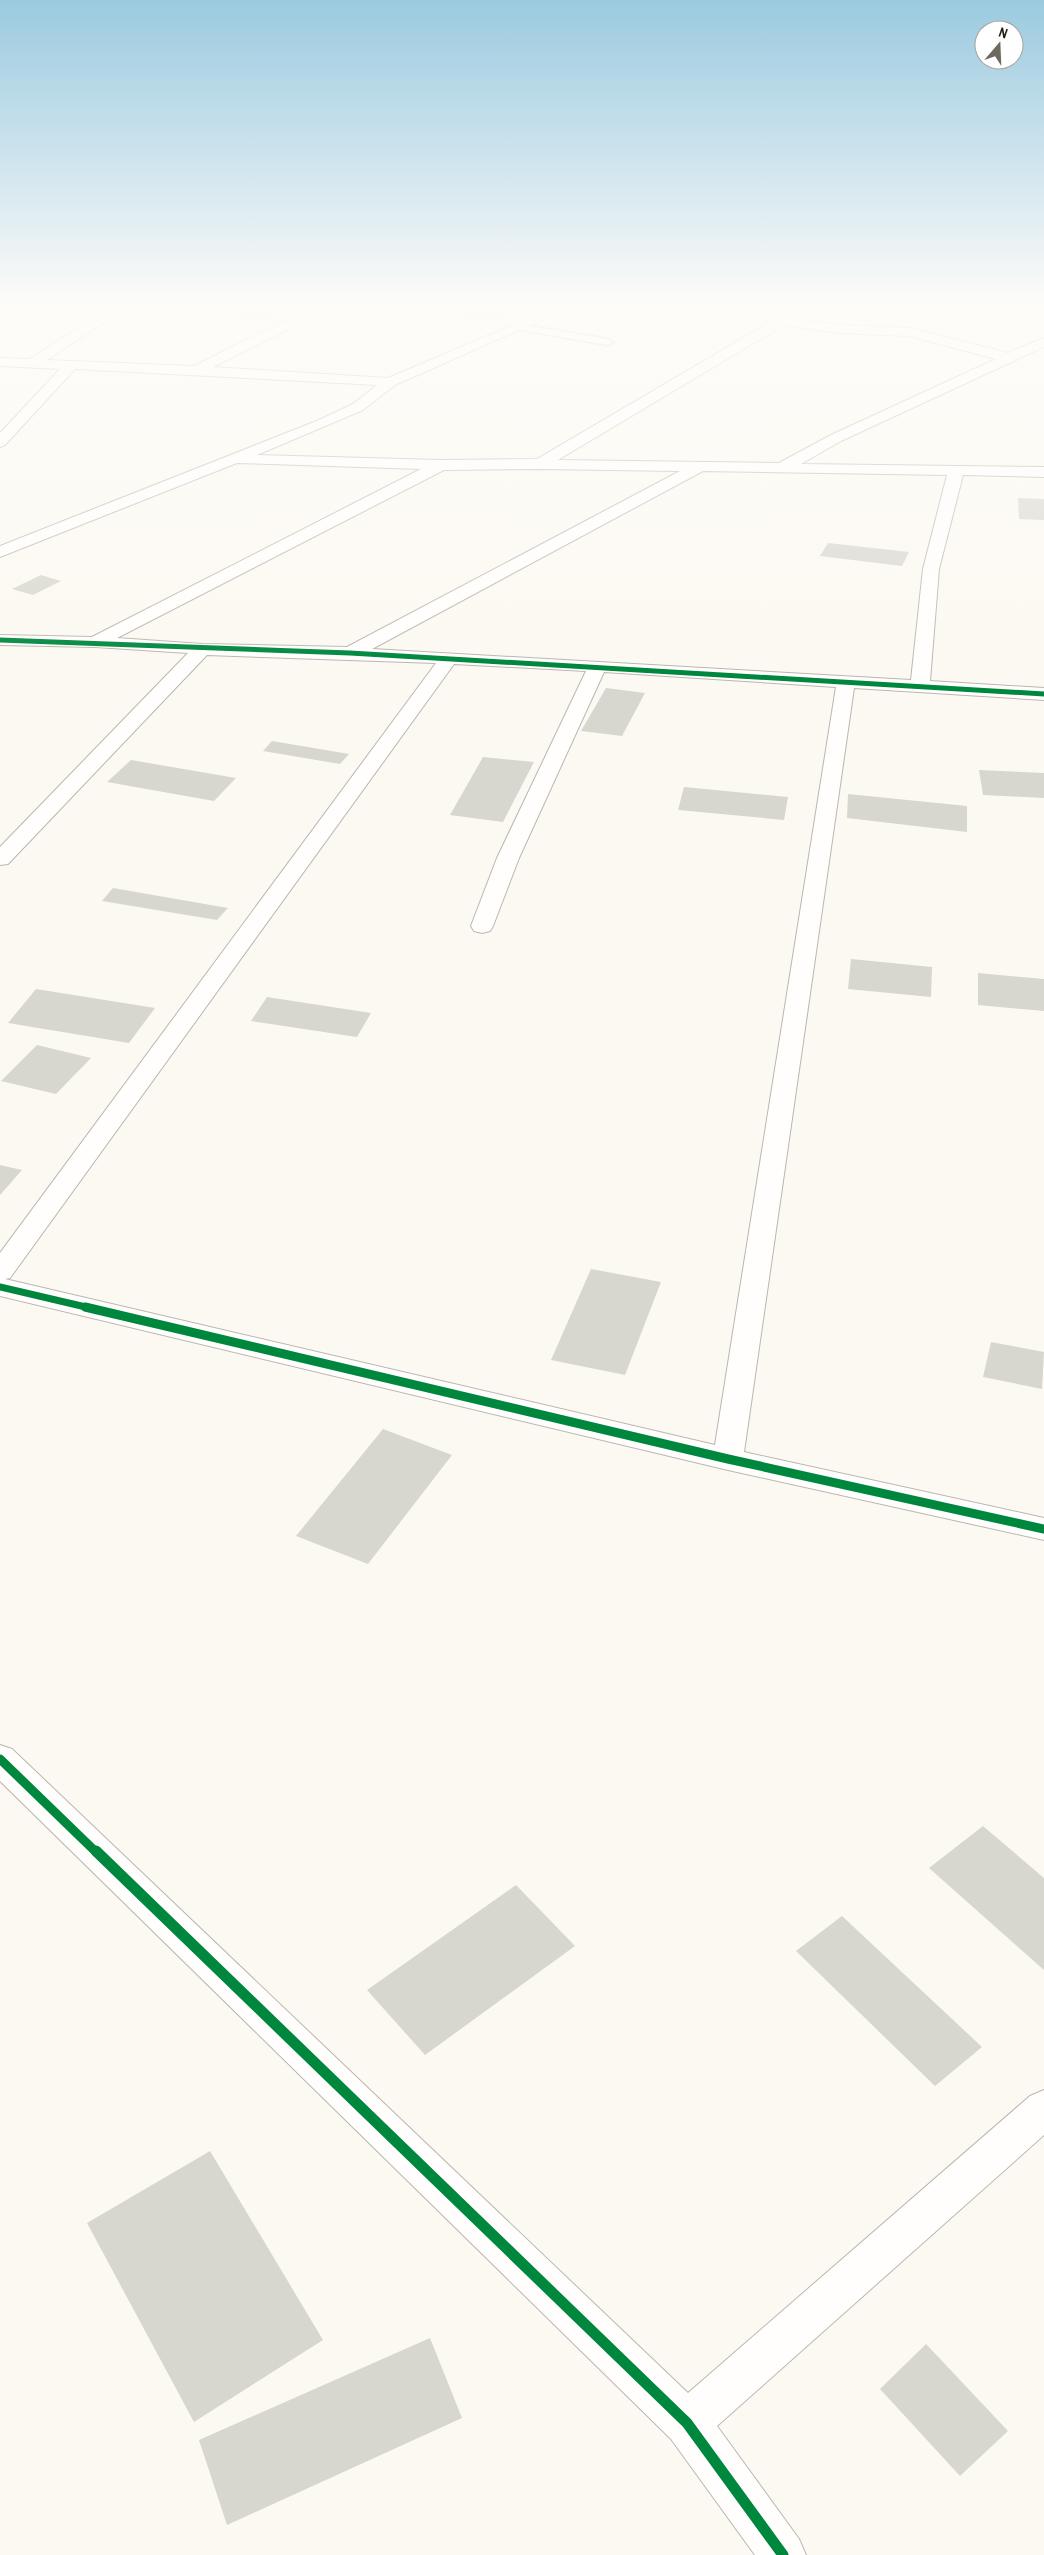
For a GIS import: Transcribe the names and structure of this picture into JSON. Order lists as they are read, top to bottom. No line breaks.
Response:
{"north":"top"}
